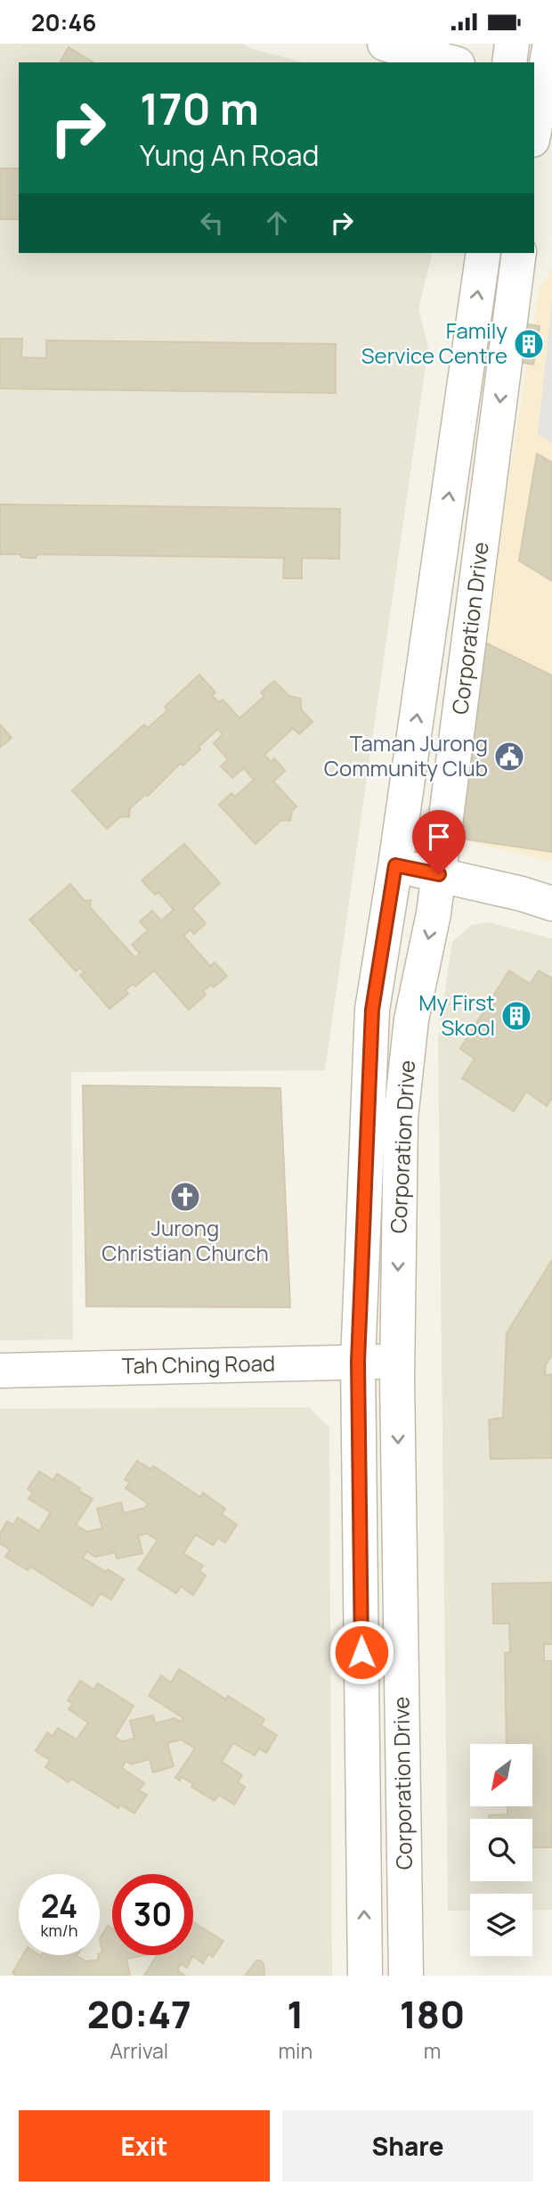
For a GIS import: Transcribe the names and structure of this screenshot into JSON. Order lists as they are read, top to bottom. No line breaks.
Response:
{"streets":{"street":["Corporation Drive","Tah Ching Road"]},"crossings":[["Corporation Drive","Tah Ching Road"]],"places":{"building":["Family Service Centre","My First Skool"],"public building":["Taman Jurong Community Club"],"church":["Jurong Christian Church"]},"north":"bottom left","page":{"status":"20:46","turn":["170 m","Yung An Road"],"speed":"24 km/h","limit":"30","eta":["20:47","Arrival","1","min","180","m"],"buttons":["Exit","Share"]}}
